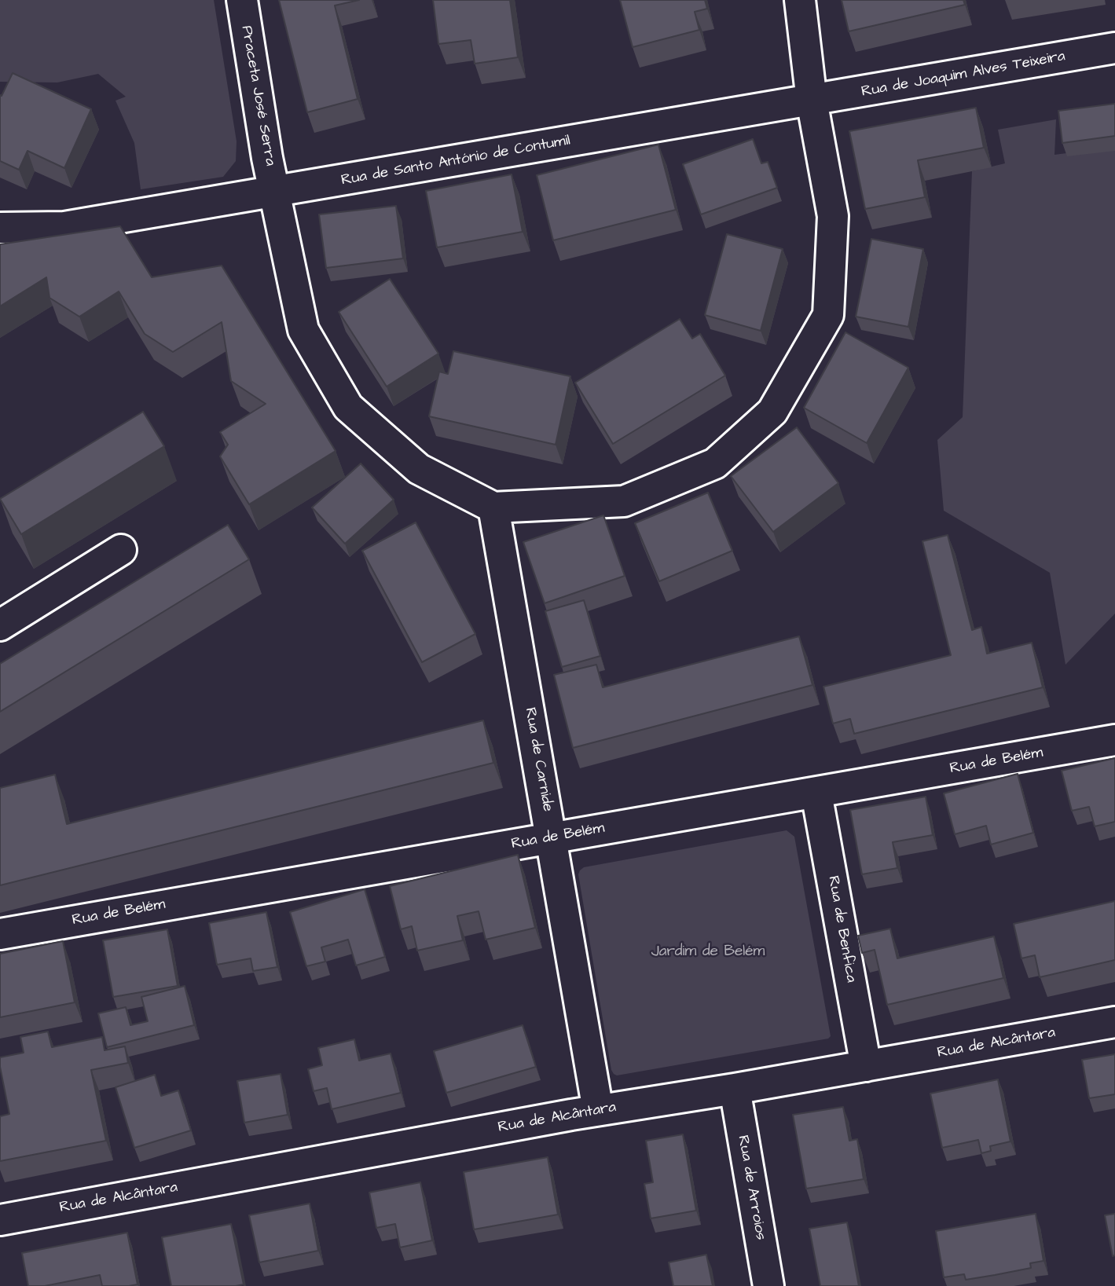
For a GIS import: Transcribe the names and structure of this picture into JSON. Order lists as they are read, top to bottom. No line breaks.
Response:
{"streets":{"street":["Rua de Joaquim Alves Teixeira","Praceta José Serra","Rua de Santo António de Contumil","Rua de Carnide","Rua de Belém","Rua de Benfica","Rua de Alcântara","Rua de Arroios"]},"crossings":[["Rua de Joaquim Alves Teixeira","Rua de Santo António de Contumil"],["Praceta José Serra","Rua de Santo António de Contumil"],["Praceta José Serra","Rua de Carnide"],["Rua de Carnide","Rua de Belém"],["Rua de Carnide","Rua de Alcântara"],["Rua de Belém","Rua de Benfica"],["Rua de Benfica","Rua de Alcântara"],["Rua de Alcântara","Rua de Arroios"]],"parks":["Jardim de Belém"]}
